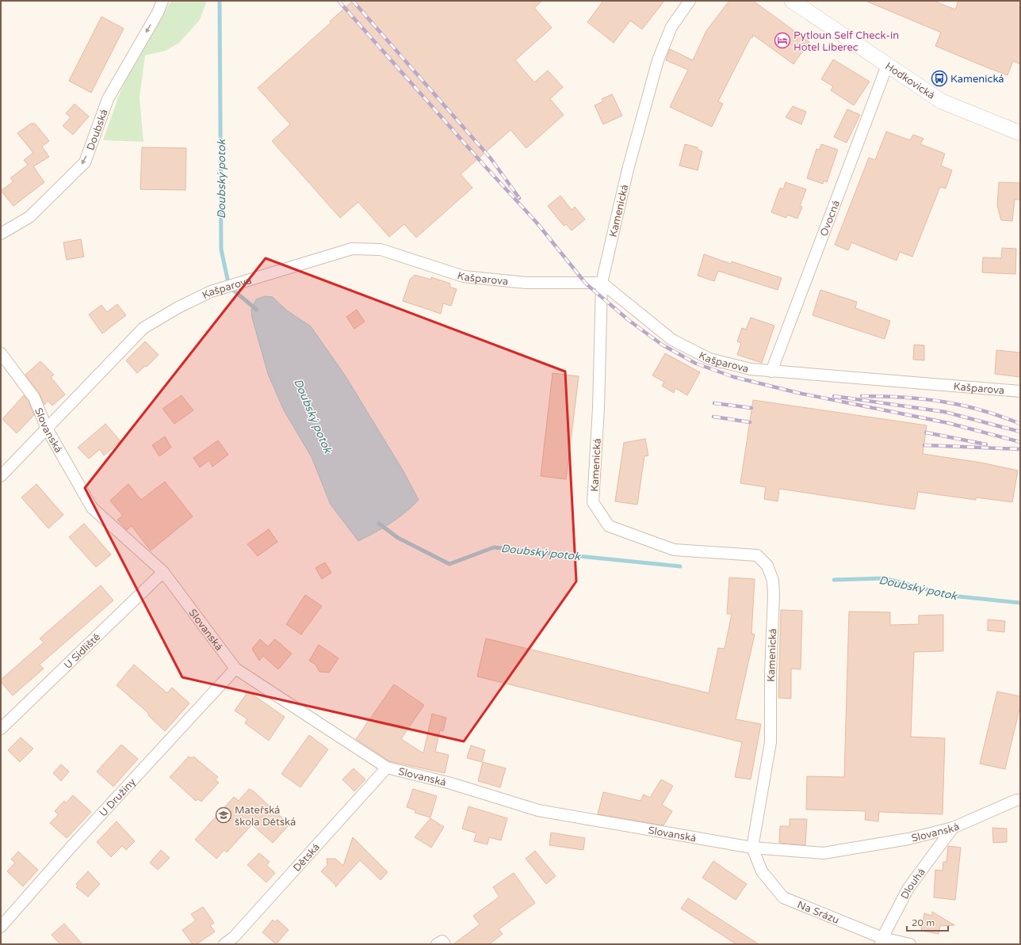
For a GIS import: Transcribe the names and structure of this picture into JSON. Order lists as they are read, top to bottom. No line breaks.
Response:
{"streets":{"street":["Hodkovická","Doubská","Kamenická","Ovocná","Kašparova","Slovanská","U Sídliště","U Družiny","Dětská","Dlouhá","Na Srázu"]},"crossings":[["Hodkovická","Ovocná"],["Kamenická","Kašparova"],["Kamenická","Slovanská"],["Kamenická","Na Srázu"],["Ovocná","Kašparova"],["Kašparova","Slovanská"],["Slovanská","U Sídliště"],["Slovanská","U Družiny"],["Slovanská","Dětská"],["Slovanská","Dlouhá"],["Slovanská","Na Srázu"],["Dlouhá","Na Srázu"]],"one_way":["Doubská"],"water":["Doubský potok"],"places":{"hotel":["Pytloun Self Check-in Hotel Liberec"],"bus stop":["Kamenická"],"school or university":["Mateřská škola Dětská"]},"scale_bar":"20 m"}
